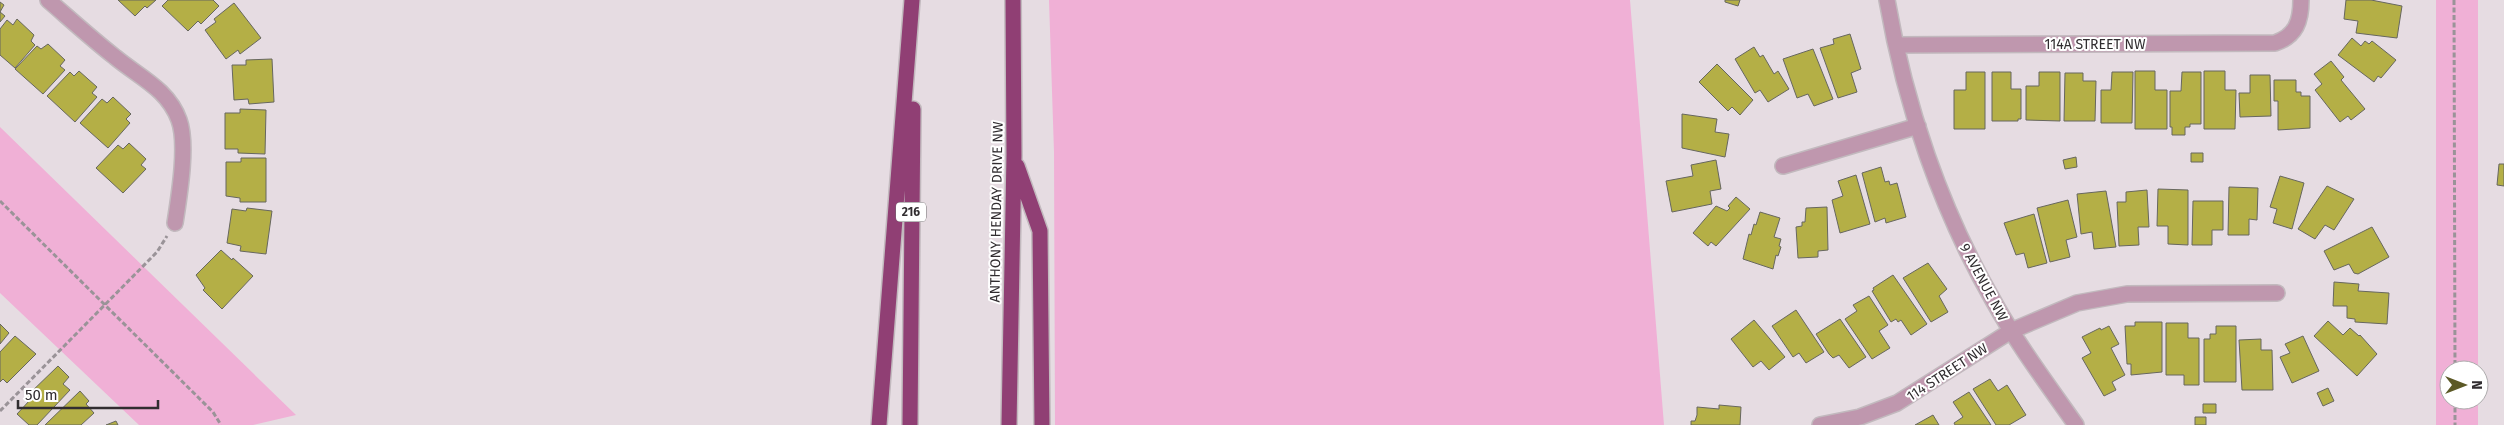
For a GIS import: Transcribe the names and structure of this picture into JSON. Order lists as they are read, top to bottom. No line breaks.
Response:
{"streets":{"highway":["216","ANTHONY HENDAY DRIVE NW"],"street":["114A STREET NW","9 AVENUE NW","114 STREET NW"]},"crossings":[["114A STREET NW","9 AVENUE NW"],["9 AVENUE NW","114 STREET NW"]],"scale_bar":"50 m","north":"right"}
